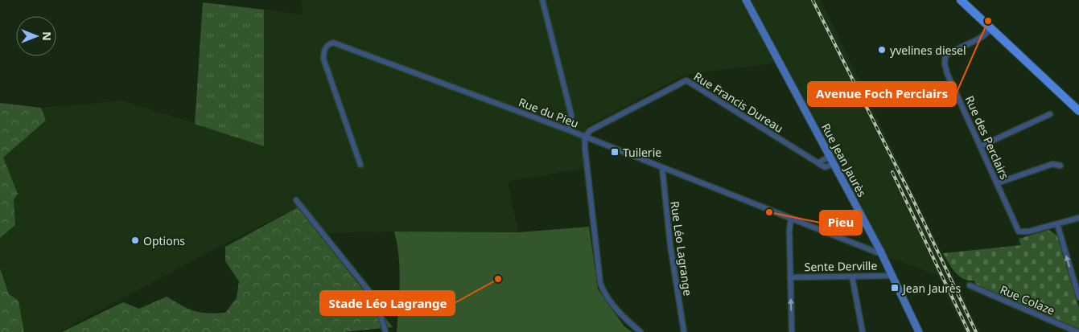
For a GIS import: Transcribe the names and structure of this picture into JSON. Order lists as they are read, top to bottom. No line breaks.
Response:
{"streets":{"main road":["Rue Jean Jaurès"],"street":["Rue Francis Dureau","Rue du Pieu","Rue des Perclairs","Rue Léo Lagrange","Sente Derville","Rue Colaze"]},"crossings":[["Rue Francis Dureau","Rue du Pieu"],["Rue Francis Dureau","Rue Jean Jaurès"],["Rue du Pieu","Rue Jean Jaurès"],["Rue du Pieu","Rue Léo Lagrange"],["Rue Jean Jaurès","Sente Derville"]],"places":{"other":["Avenue Foch Perclairs","yvelines diesel","Pieu","Options","Stade Léo Lagrange"],"transit":["Tuilerie","Jean Jaurès"]},"north":"right"}
